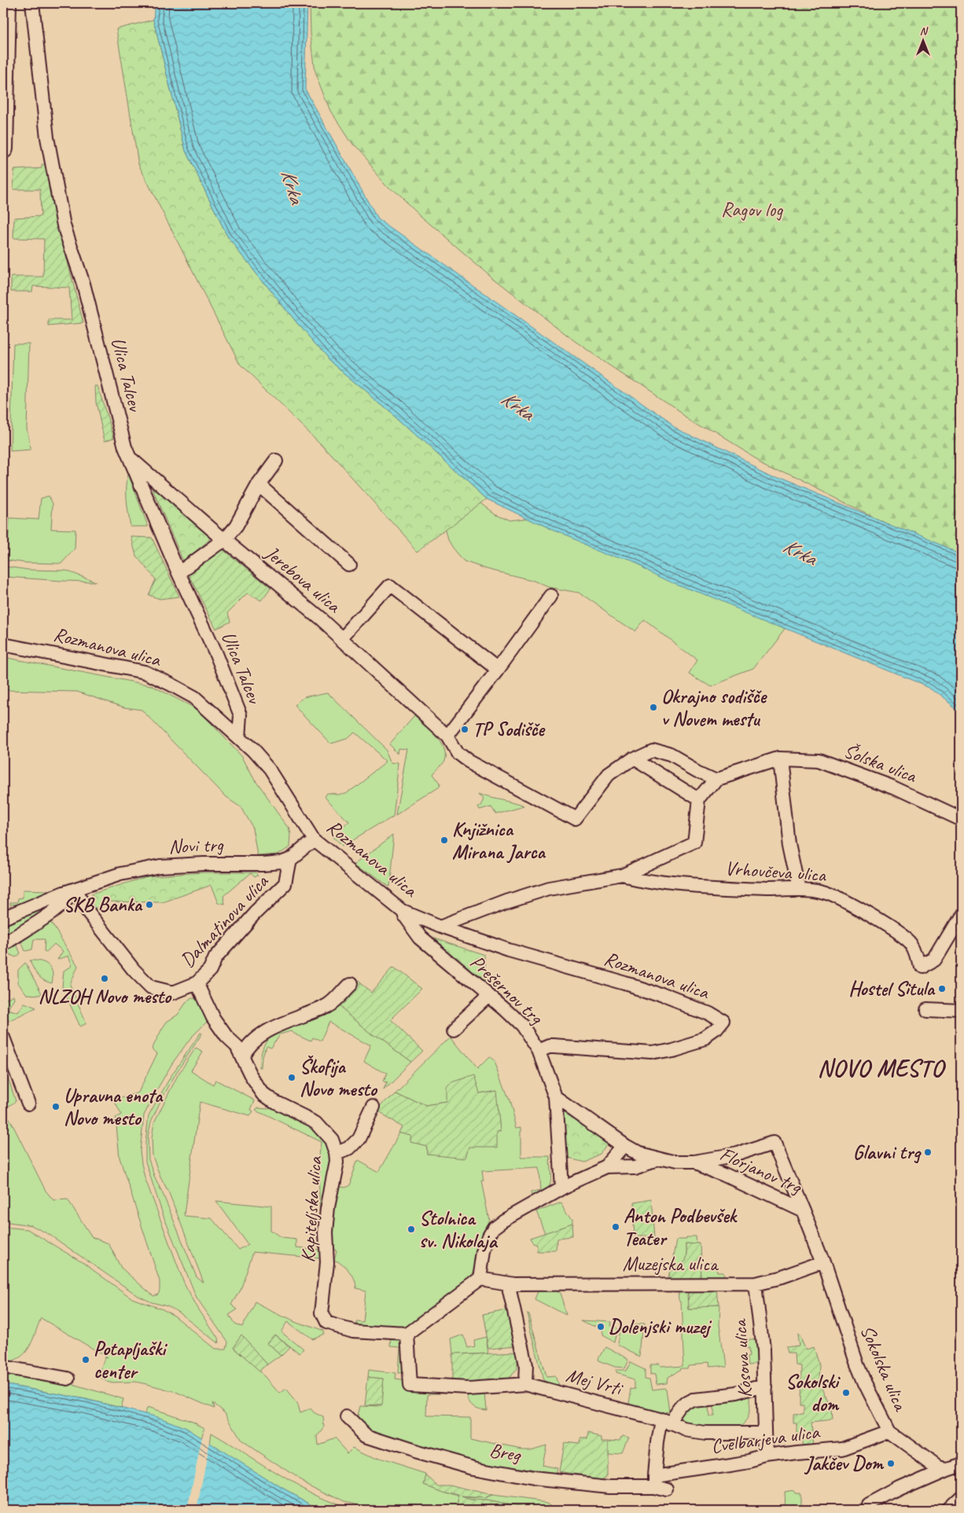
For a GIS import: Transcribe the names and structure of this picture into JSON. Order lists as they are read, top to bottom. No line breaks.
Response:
{"streets":{"street":["Ulica Talcev","Jerebova ulica","Rozmanova ulica","Šolska ulica","Novi trg","Vrhovčeva ulica","Dalmatinova ulica","Prešernov trg","Florjanov trg","Kapiteljska ulica","Muzejska ulica","Kosova ulica","Sokolska ulica","Mej Vrti","Cvelbarjeva ulica","Breg"]},"crossings":[["Ulica Talcev","Jerebova ulica"],["Ulica Talcev","Rozmanova ulica"],["Rozmanova ulica","Novi trg"],["Rozmanova ulica","Prešernov trg"],["Novi trg","Dalmatinova ulica"],["Dalmatinova ulica","Kapiteljska ulica"],["Florjanov trg","Muzejska ulica"],["Florjanov trg","Sokolska ulica"],["Kapiteljska ulica","Mej Vrti"],["Muzejska ulica","Kosova ulica"],["Muzejska ulica","Sokolska ulica"],["Kosova ulica","Mej Vrti"],["Kosova ulica","Cvelbarjeva ulica"],["Sokolska ulica","Cvelbarjeva ulica"],["Cvelbarjeva ulica","Breg"]],"districts":["NOVO MESTO"],"water":["Krka"],"parks":["Ragov log"],"places":["Okrajno sodišče v Novem mestu","TP Sodišče","Knjižnica Mirana Jarca","SKB Banka","NLZOH Novo mesto","Hostel Situla","Škofija Novo mesto","Upravna enota Novo mesto","Glavni trg","Anton Podbevšek Teater","Stolnica sv. Nikolaja","Dolenjski muzej","Potapljaški center","Sokolski dom","Jakčev Dom"],"north":"top"}
